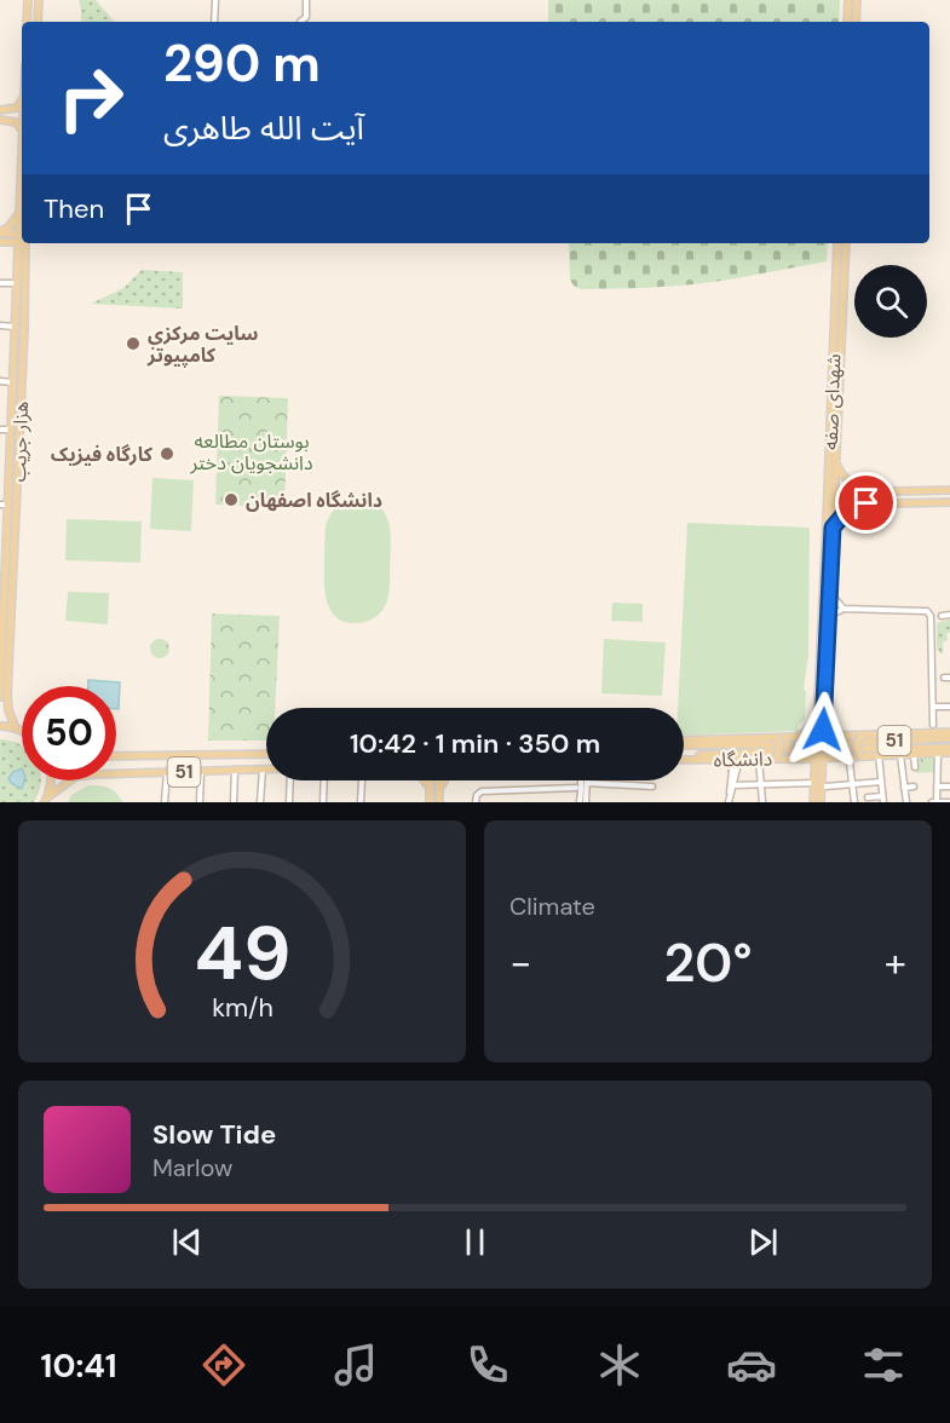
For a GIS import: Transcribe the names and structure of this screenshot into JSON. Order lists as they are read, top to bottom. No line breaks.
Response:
{"streets":{"main road":["شهدای صفه","هزار جریب","51","دانشگاه"]},"crossings":[["شهدای صفه","دانشگاه"],["51","دانشگاه"]],"parks":["بوستان مطالعه دانشجویان دختر"],"places":["سايت مرکزي کامپيوتر","کارگاه فیزیک","دانشگاه اصفهان"],"page":{"turn":["290 m","آیت الله طاهری"],"then":"Then","limit":"50","trip":"10:42 · 1 min · 350 m","tile":"Climate","heat":["−","20°","+"],"song":["Slow Tide","Marlow"],"tabs":"10:41","gauge":["49","km/h"]}}
